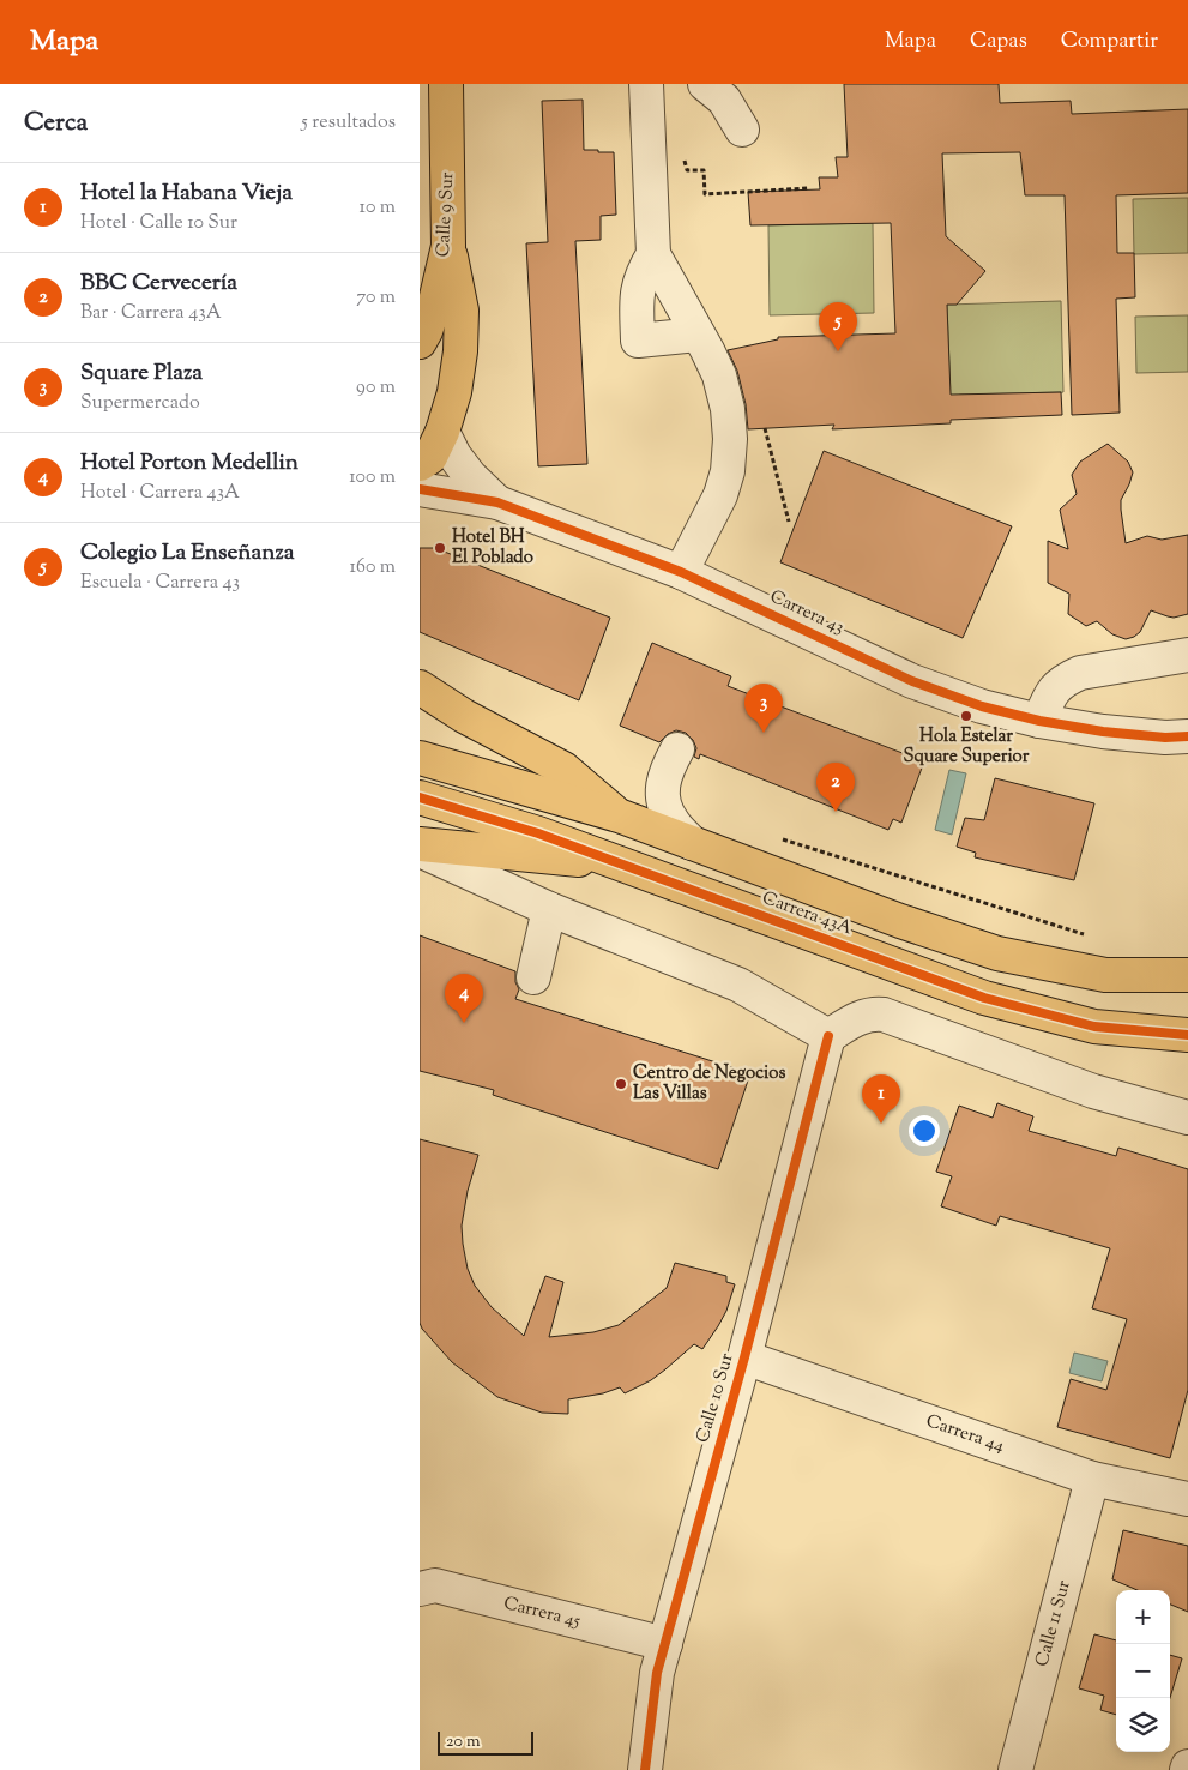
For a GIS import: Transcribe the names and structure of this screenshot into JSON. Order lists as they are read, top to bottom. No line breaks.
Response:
{"streets":{"main road":["Calle 9 Sur","Carrera 43A"],"street":["Carrera 43","Calle 10 Sur","Carrera 44","Carrera 45","Calle 11 Sur"]},"crossings":[["Calle 10 Sur","Carrera 44"],["Calle 10 Sur","Carrera 45"],["Carrera 44","Calle 11 Sur"]],"places":["Hotel BH El Poblado","Hola Estelar Square Superior","Centro de Negocios Las Villas"],"scale_bar":"20 m","page":{"header":"Mapa","nav":["Mapa","Capas","Compartir"],"heading":["Cerca","5 resultados"],"list":[{"mark":"1","name":"Hotel la Habana Vieja","note":"Hotel · Calle 10 Sur","value":"10 m"},{"mark":"2","name":"BBC Cervecería","note":"Bar · Carrera 43A","value":"70 m"},{"mark":"3","name":"Square Plaza","note":"Supermercado","value":"90 m"},{"mark":"4","name":"Hotel Porton Medellin","note":"Hotel · Carrera 43A","value":"100 m"},{"mark":"5","name":"Colegio La Enseñanza","note":"Escuela · Carrera 43","value":"160 m"}],"pins":["5","3","2","4","1"],"map_buttons":["+","−"],"scale":"20 m"}}
